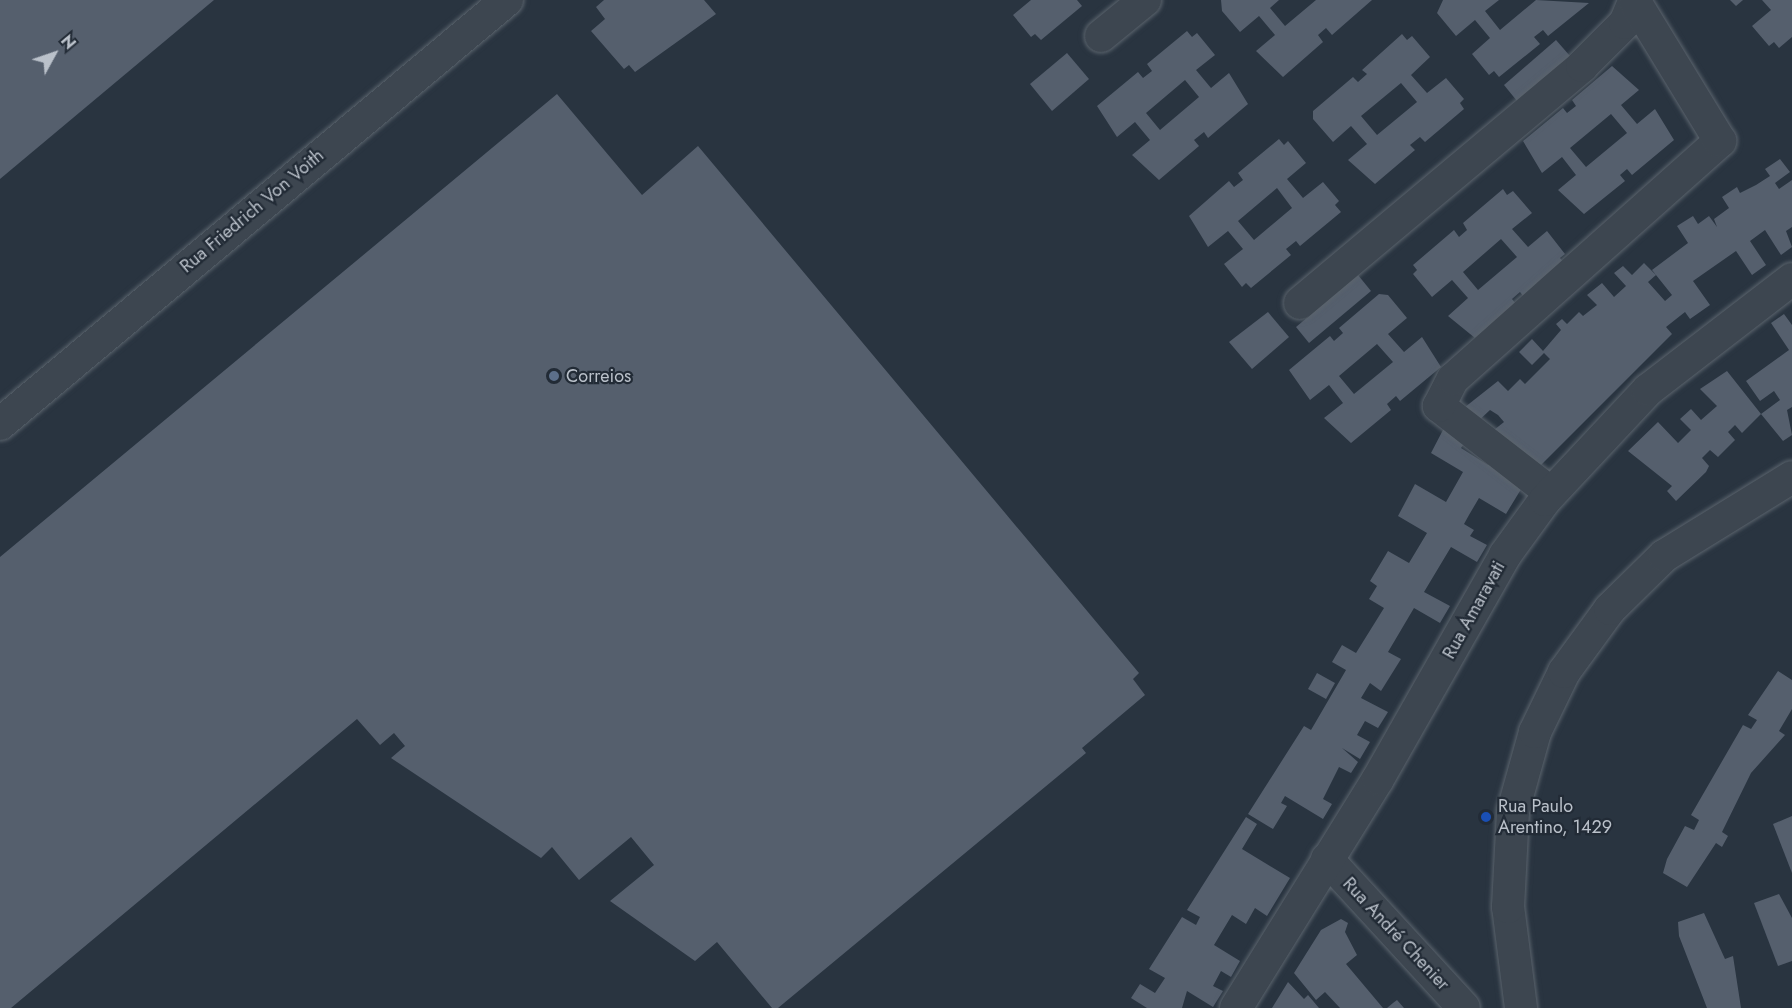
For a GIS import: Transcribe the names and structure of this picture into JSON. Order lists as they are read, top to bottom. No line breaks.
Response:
{"streets":{"street":["Rua Friedrich Von Voith","Rua Amaravati","Rua André Chenier"]},"crossings":[["Rua Amaravati","Rua André Chenier"]],"places":["Correios","Rua Paulo Arentino, 1429"],"north":"top right"}
